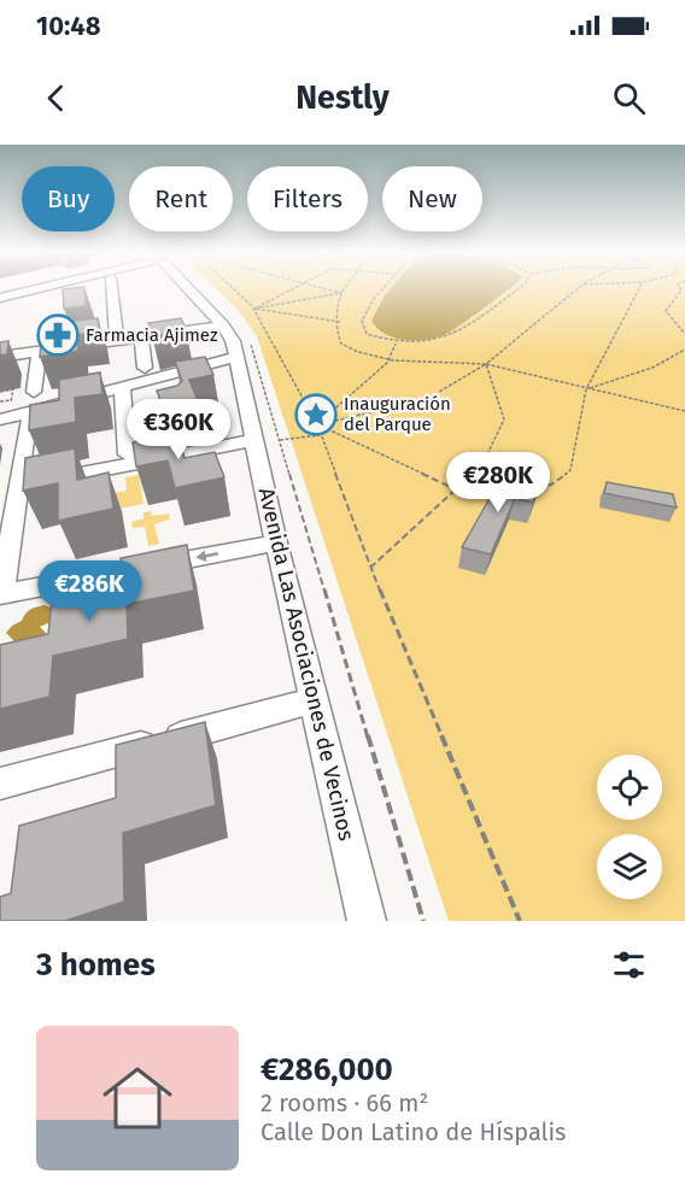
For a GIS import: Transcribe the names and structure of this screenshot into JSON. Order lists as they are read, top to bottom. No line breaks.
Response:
{"streets":{"street":["Avenida Las Asociaciones de Vecinos"]},"places":{"pharmacy":["Farmacia Ajimez"],"place":["Inauguración del Parque"]},"page":{"status":"10:48","header":"Nestly","chip":["Buy","Rent","Filters","New"],"price":["€360K","€280K","€286K"],"heading":"3 homes","list":[{"name":"€286,000","note":"2 rooms · 66 m² · Calle Don Latino de Híspalis"}]}}
